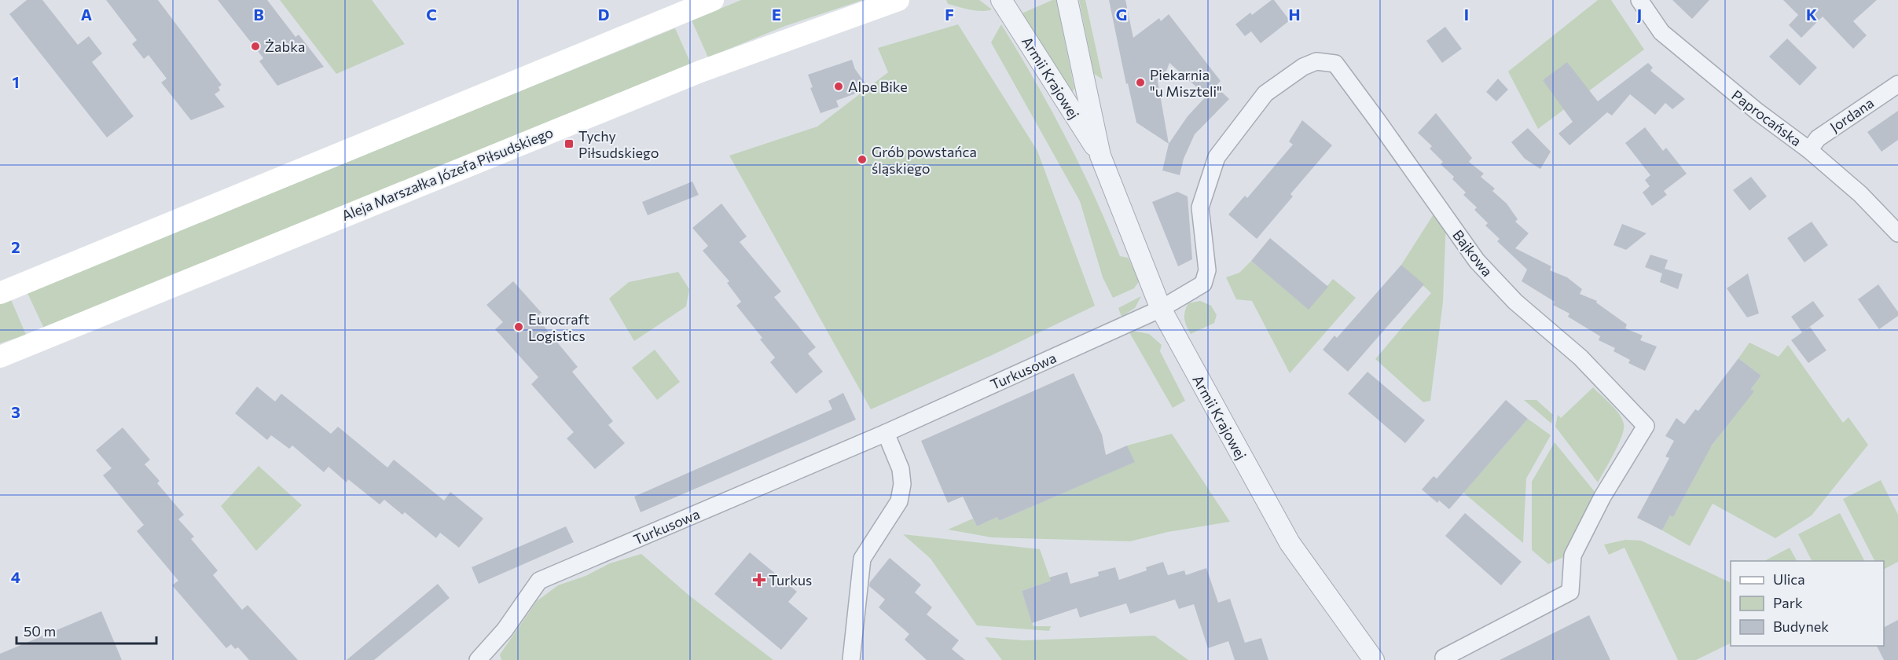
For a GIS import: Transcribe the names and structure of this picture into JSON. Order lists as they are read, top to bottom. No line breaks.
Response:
{"streets":{"main road":["Aleja Marszałka Józefa Piłsudskiego"],"street":["Armii Krajowej","Jordana","Paprocańska","Bajkowa","Turkusowa"]},"crossings":[["Armii Krajowej","Bajkowa"],["Armii Krajowej","Turkusowa"],["Jordana","Paprocańska"],["Bajkowa","Turkusowa"]],"places":{"other":["Żabka","Piekarnia \"u Miszteli\"","Alpe Bike","Grób powstańca śląskiego","Eurocraft Logistics"],"transit":["Tychy Piłsudskiego"],"health":["Turkus"]},"legend":["Ulica","Park","Budynek"],"scale_bar":"50 m","grid":{"columns":["A","B","C","D","E","F","G","H","I","J","K"],"rows":["1","2","3","4"]}}
